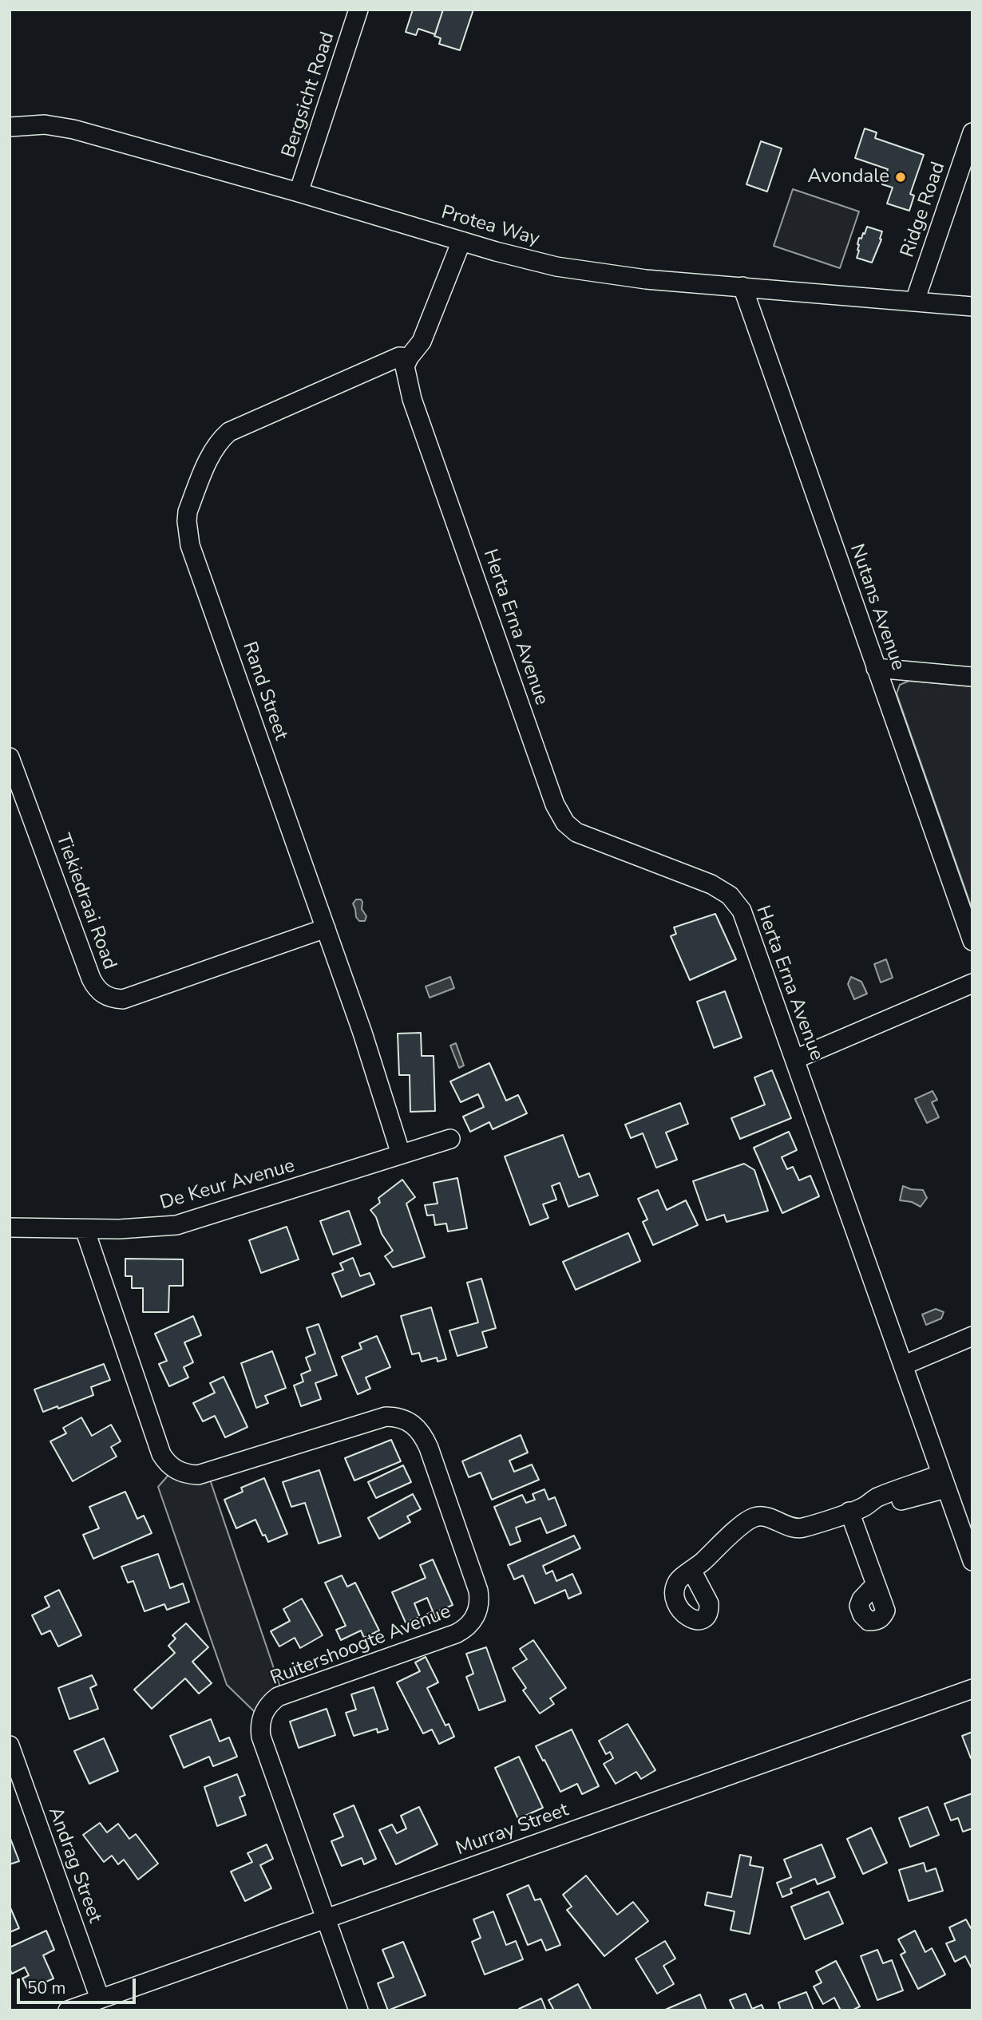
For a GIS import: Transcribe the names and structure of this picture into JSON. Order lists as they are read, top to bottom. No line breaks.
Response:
{"streets":{"street":["Bergsicht Road","Ridge Road","Protea Way","Nutans Avenue","Herta Erna Avenue","Rand Street","Tiekiedraai Road","De Keur Avenue","Ruitershoogte Avenue","Murray Street","Andrag Street"]},"crossings":[["Bergsicht Road","Protea Way"],["Ridge Road","Protea Way"],["Protea Way","Nutans Avenue"],["Herta Erna Avenue","Rand Street"],["Rand Street","Tiekiedraai Road"],["Rand Street","De Keur Avenue"],["De Keur Avenue","Ruitershoogte Avenue"],["Ruitershoogte Avenue","Murray Street"],["Murray Street","Andrag Street"]],"places":["Avondale"],"scale_bar":"50 m"}
